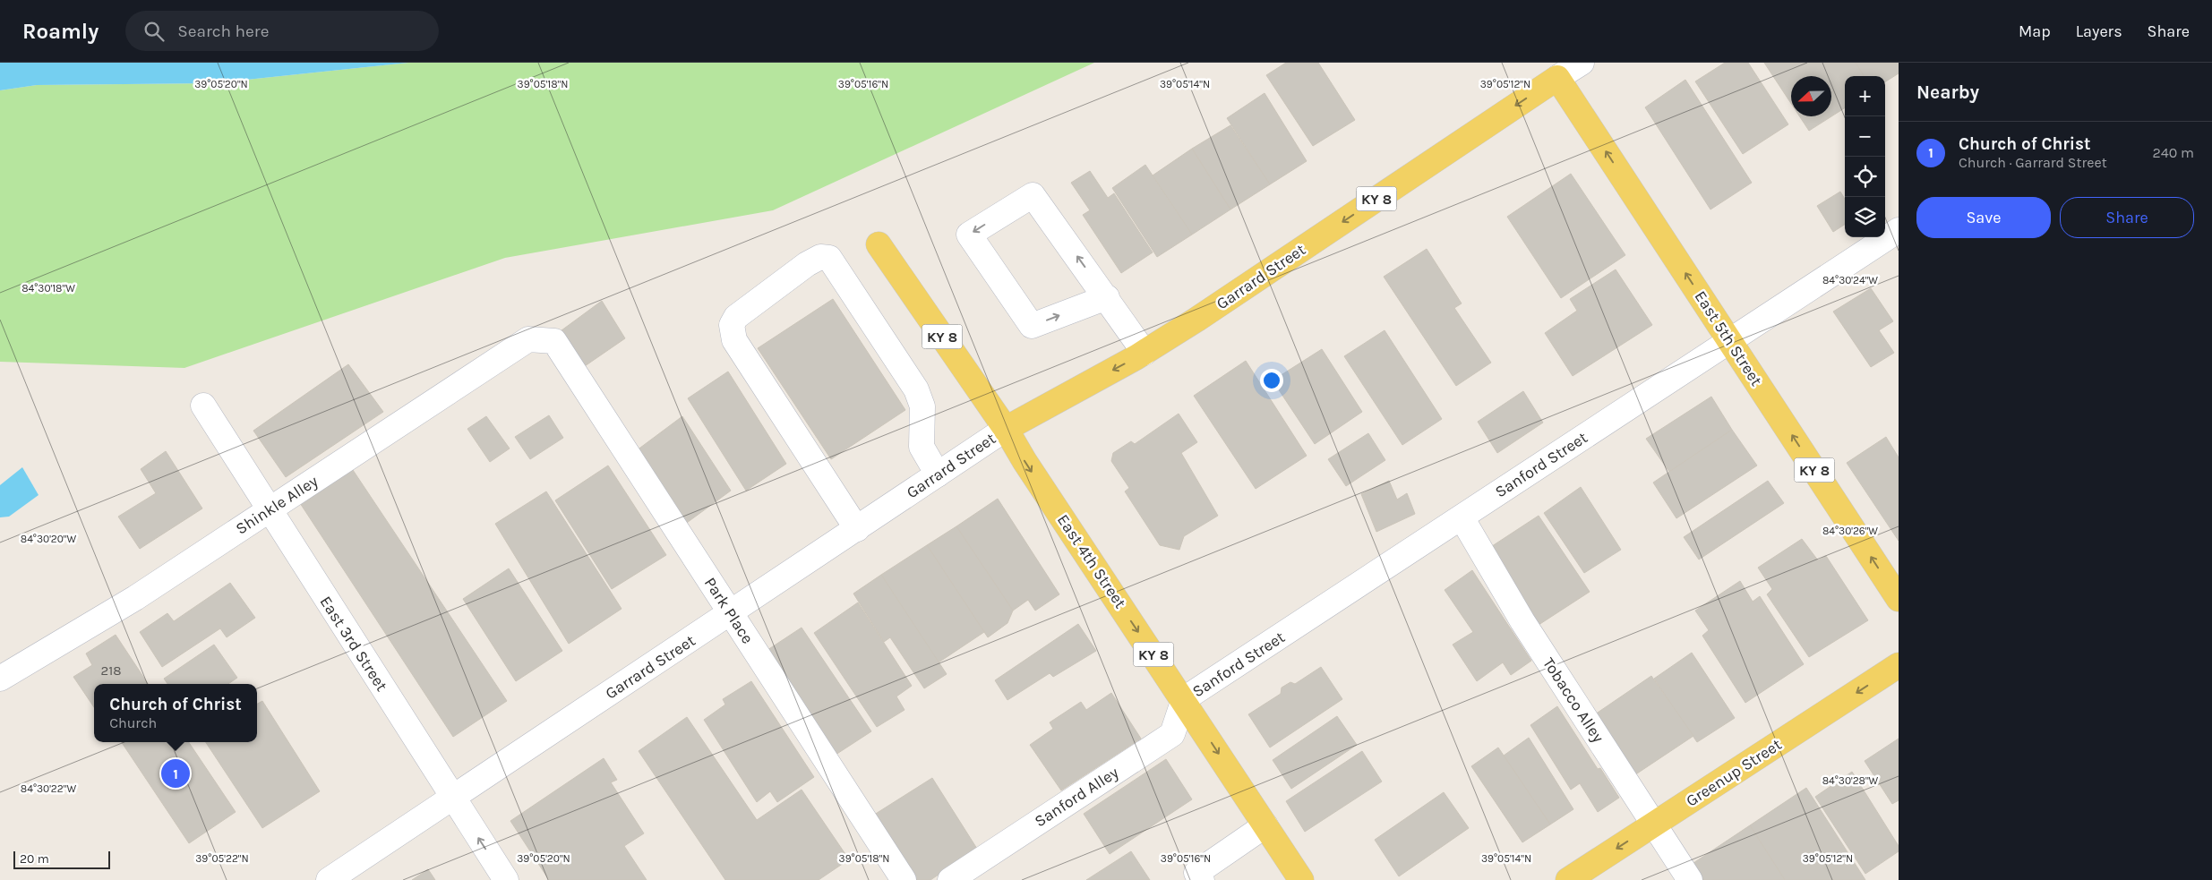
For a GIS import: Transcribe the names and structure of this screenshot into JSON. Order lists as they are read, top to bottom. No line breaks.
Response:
{"streets":{"main road":["KY 8","Garrard Street","East 5th Street","East 4th Street","Greenup Street"],"street":["Sanford Street","Shinkle Alley","Park Place","East 3rd Street","Tobacco Alley","Sanford Alley"]},"crossings":[["Garrard Street","East 5th Street"],["Garrard Street","East 4th Street"],["Garrard Street","Park Place"],["Garrard Street","East 3rd Street"],["East 5th Street","Sanford Street"],["Sanford Street","East 4th Street"],["Sanford Street","Tobacco Alley"],["Sanford Street","Sanford Alley"],["Shinkle Alley","Park Place"],["Shinkle Alley","East 3rd Street"],["East 4th Street","Sanford Alley"],["Tobacco Alley","Greenup Street"]],"one_way":["Garrard Street","East 5th Street","East 4th Street","Greenup Street"],"house_numbers":["218"],"scale_bar":"20 m","north":"left","page":{"header":"Roamly","search":"Search here","nav":["Map","Layers","Share"],"heading":"Nearby","map_buttons":["+","−"],"list":[{"mark":"1","name":"Church of Christ","note":"Church · Garrard Street","value":"240 m"}],"buttons":["Save","Share"],"popup":["Church of Christ","Church"],"pins":"1","scale":"20 m"},"coordinates":["39°05'20\"N","39°05'18\"N","39°05'16\"N","39°05'14\"N","39°05'12\"N","84°30'24\"W","84°30'18\"W","84°30'26\"W","84°30'20\"W","84°30'28\"W","84°30'22\"W","39°05'22\"N"]}
